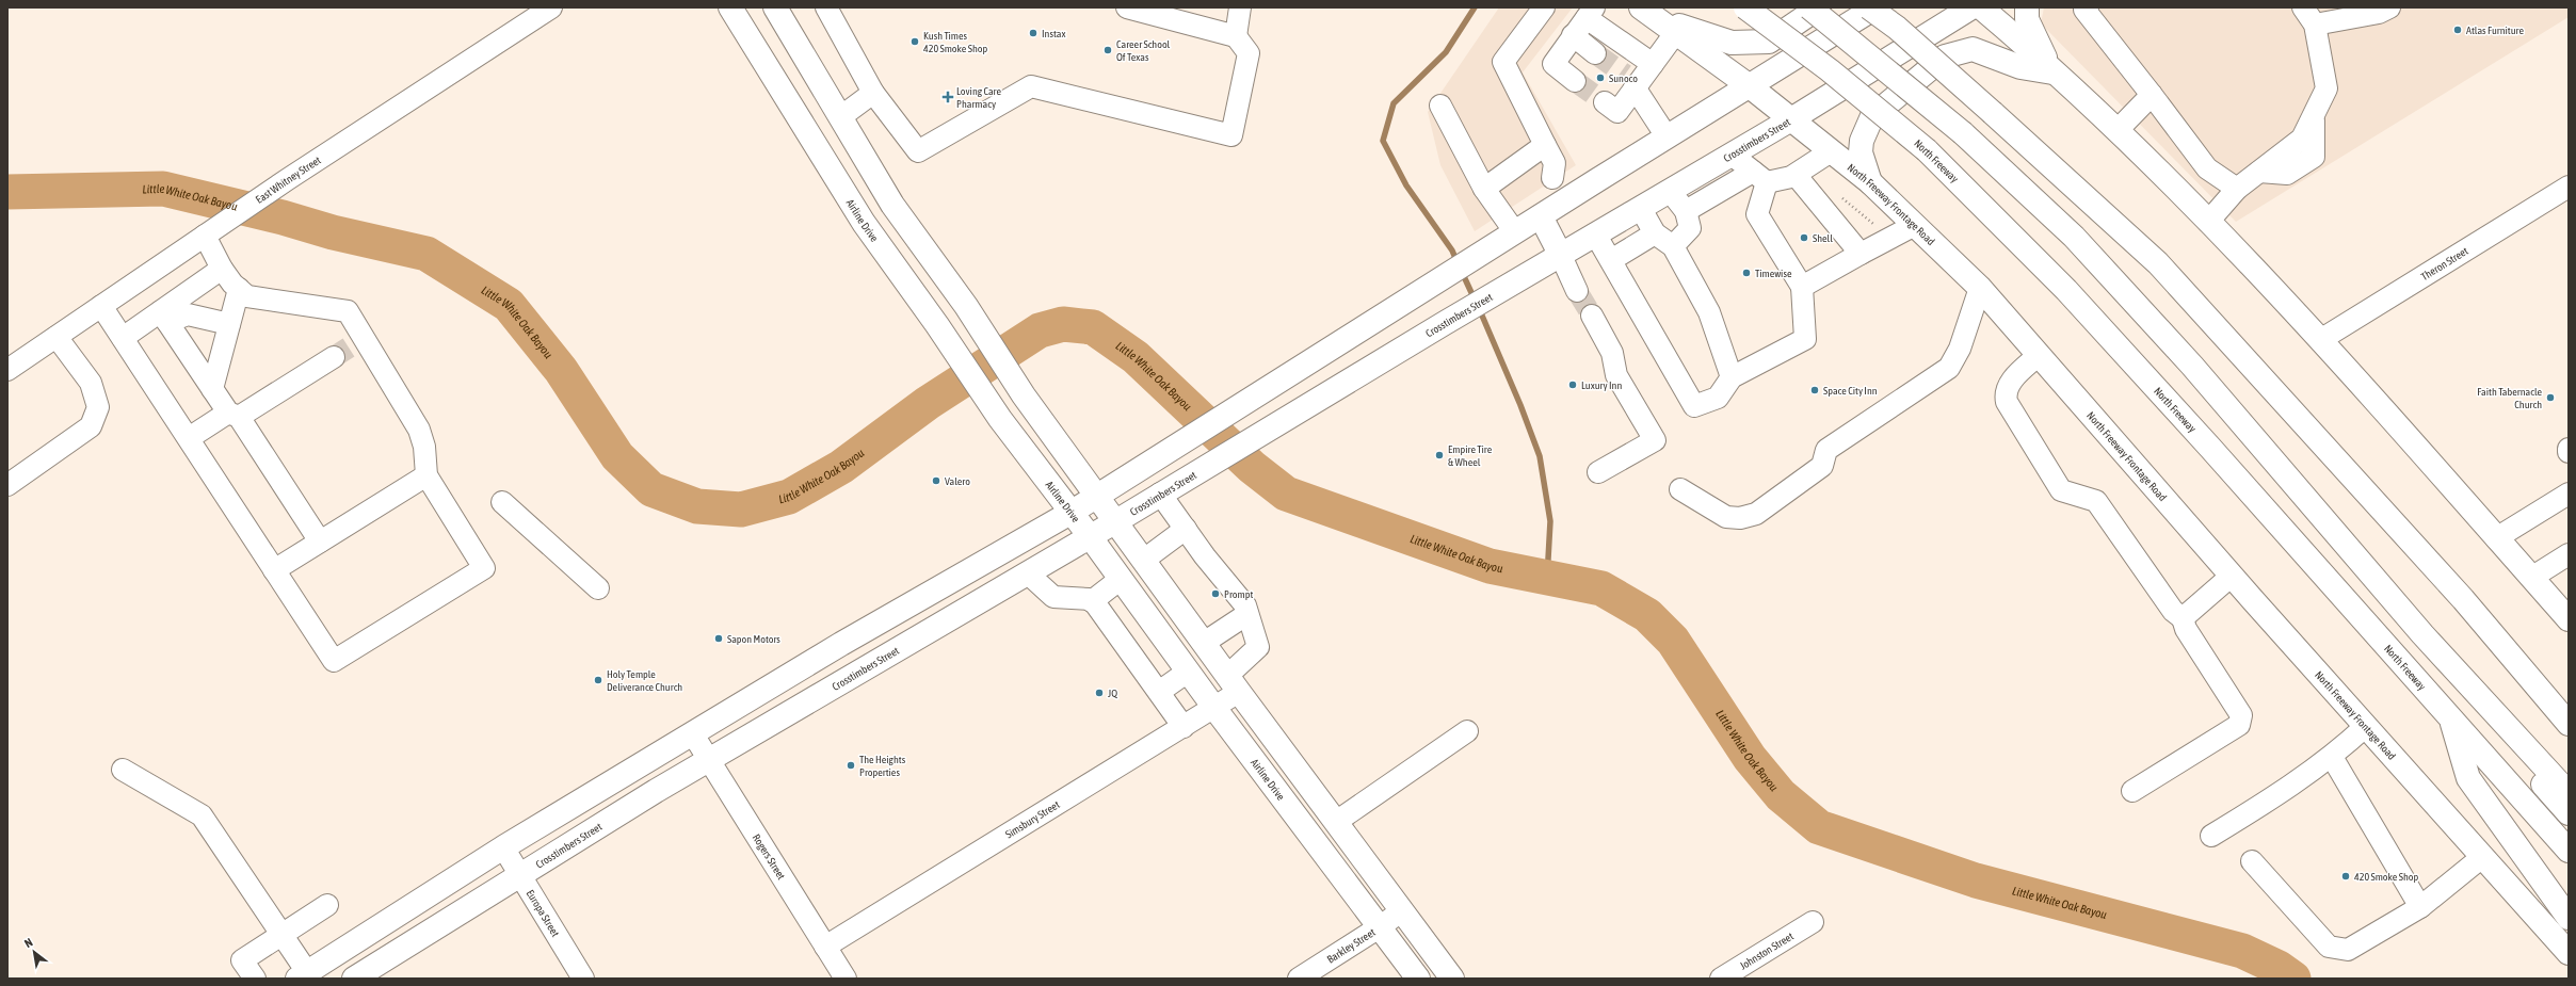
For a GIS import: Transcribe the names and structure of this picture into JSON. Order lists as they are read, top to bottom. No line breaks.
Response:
{"streets":{"main road":["Crosstimbers Street","North Freeway","North Freeway Frontage Road","Airline Drive"],"street":["East Whitney Street","Theron Street","Simsbury Street","Rogers Street","Europa Street","Barkley Street","Johnston Street"]},"crossings":[["Crosstimbers Street","North Freeway Frontage Road"],["Crosstimbers Street","Airline Drive"],["Crosstimbers Street","Rogers Street"],["Crosstimbers Street","Europa Street"],["Airline Drive","Simsbury Street"],["Airline Drive","Barkley Street"],["Simsbury Street","Rogers Street"]],"water":["Little White Oak Bayou"],"places":{"other":["Atlas Furniture","Instax","Kush Times 420 Smoke Shop","Career School Of Texas","Sunoco","Shell","Timewise","Luxury Inn","Space City Inn","Faith Tabernacle Church","Empire Tire & Wheel","Valero","Prompt","Sapon Motors","Holy Temple Deliverance Church","JQ","The Heights Properties","420 Smoke Shop"],"health":["Loving Care Pharmacy"]},"north":"top left"}
